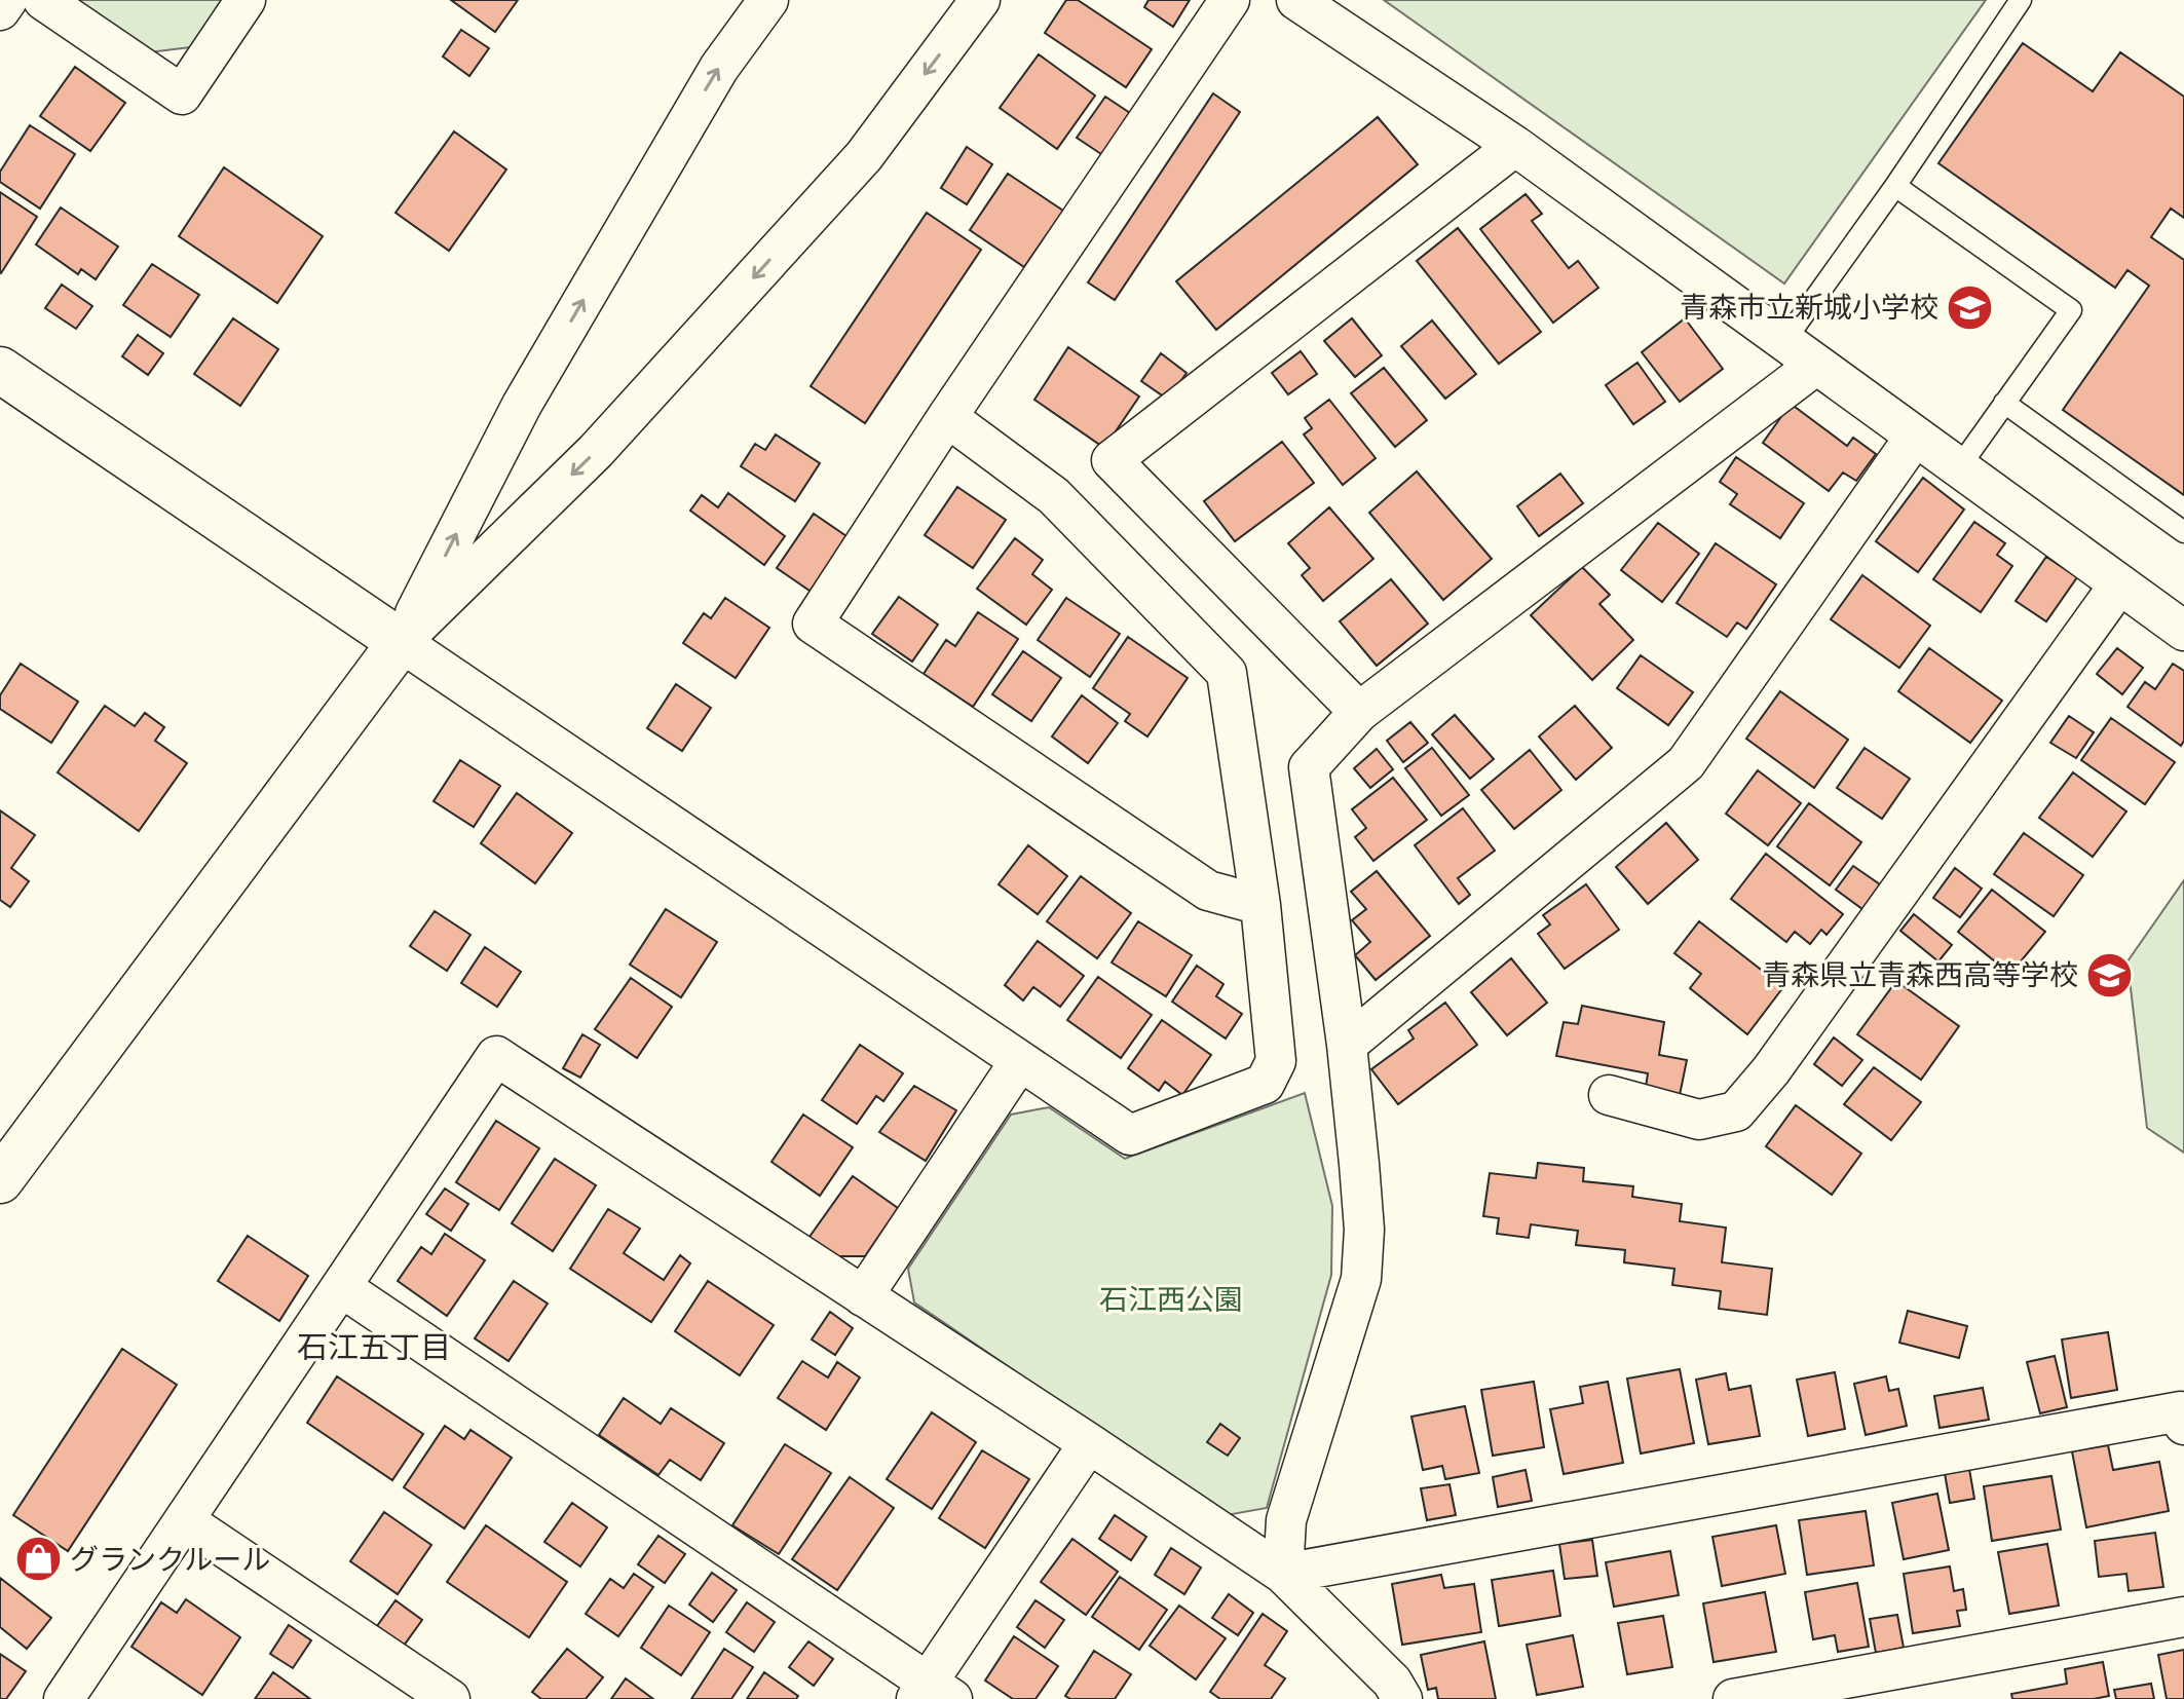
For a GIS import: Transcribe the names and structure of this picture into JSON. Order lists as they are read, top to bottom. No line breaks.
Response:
{"districts":["石江五丁目"],"parks":["石江西公園"],"places":{"school or university":["青森市立新城小学校","青森県立青森西高等学校"],"shop":["グランクルール"]}}
